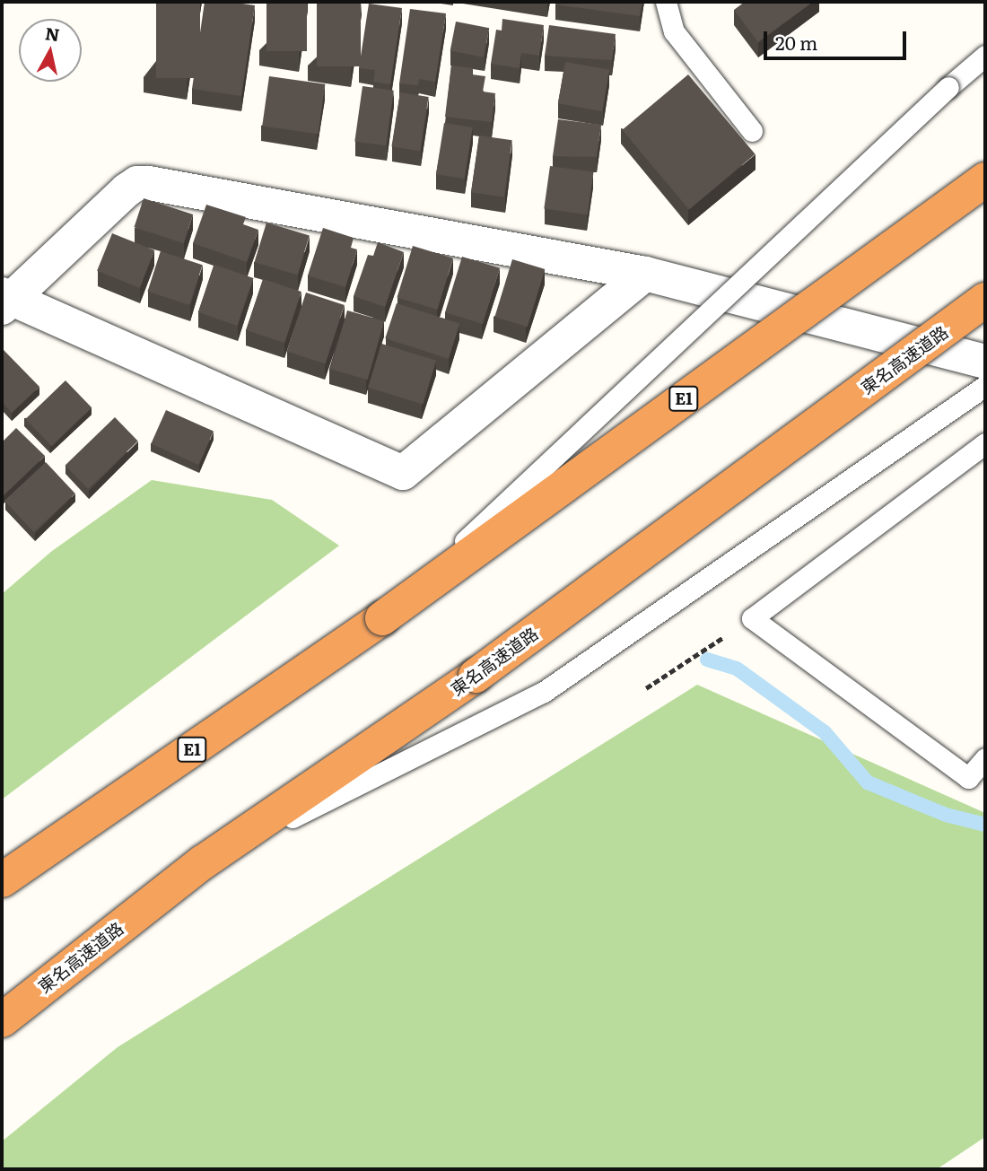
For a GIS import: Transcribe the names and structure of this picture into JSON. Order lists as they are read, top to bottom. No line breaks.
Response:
{"streets":{"highway":["東名高速道路","E1"]},"scale_bar":"20 m","north":"top"}
